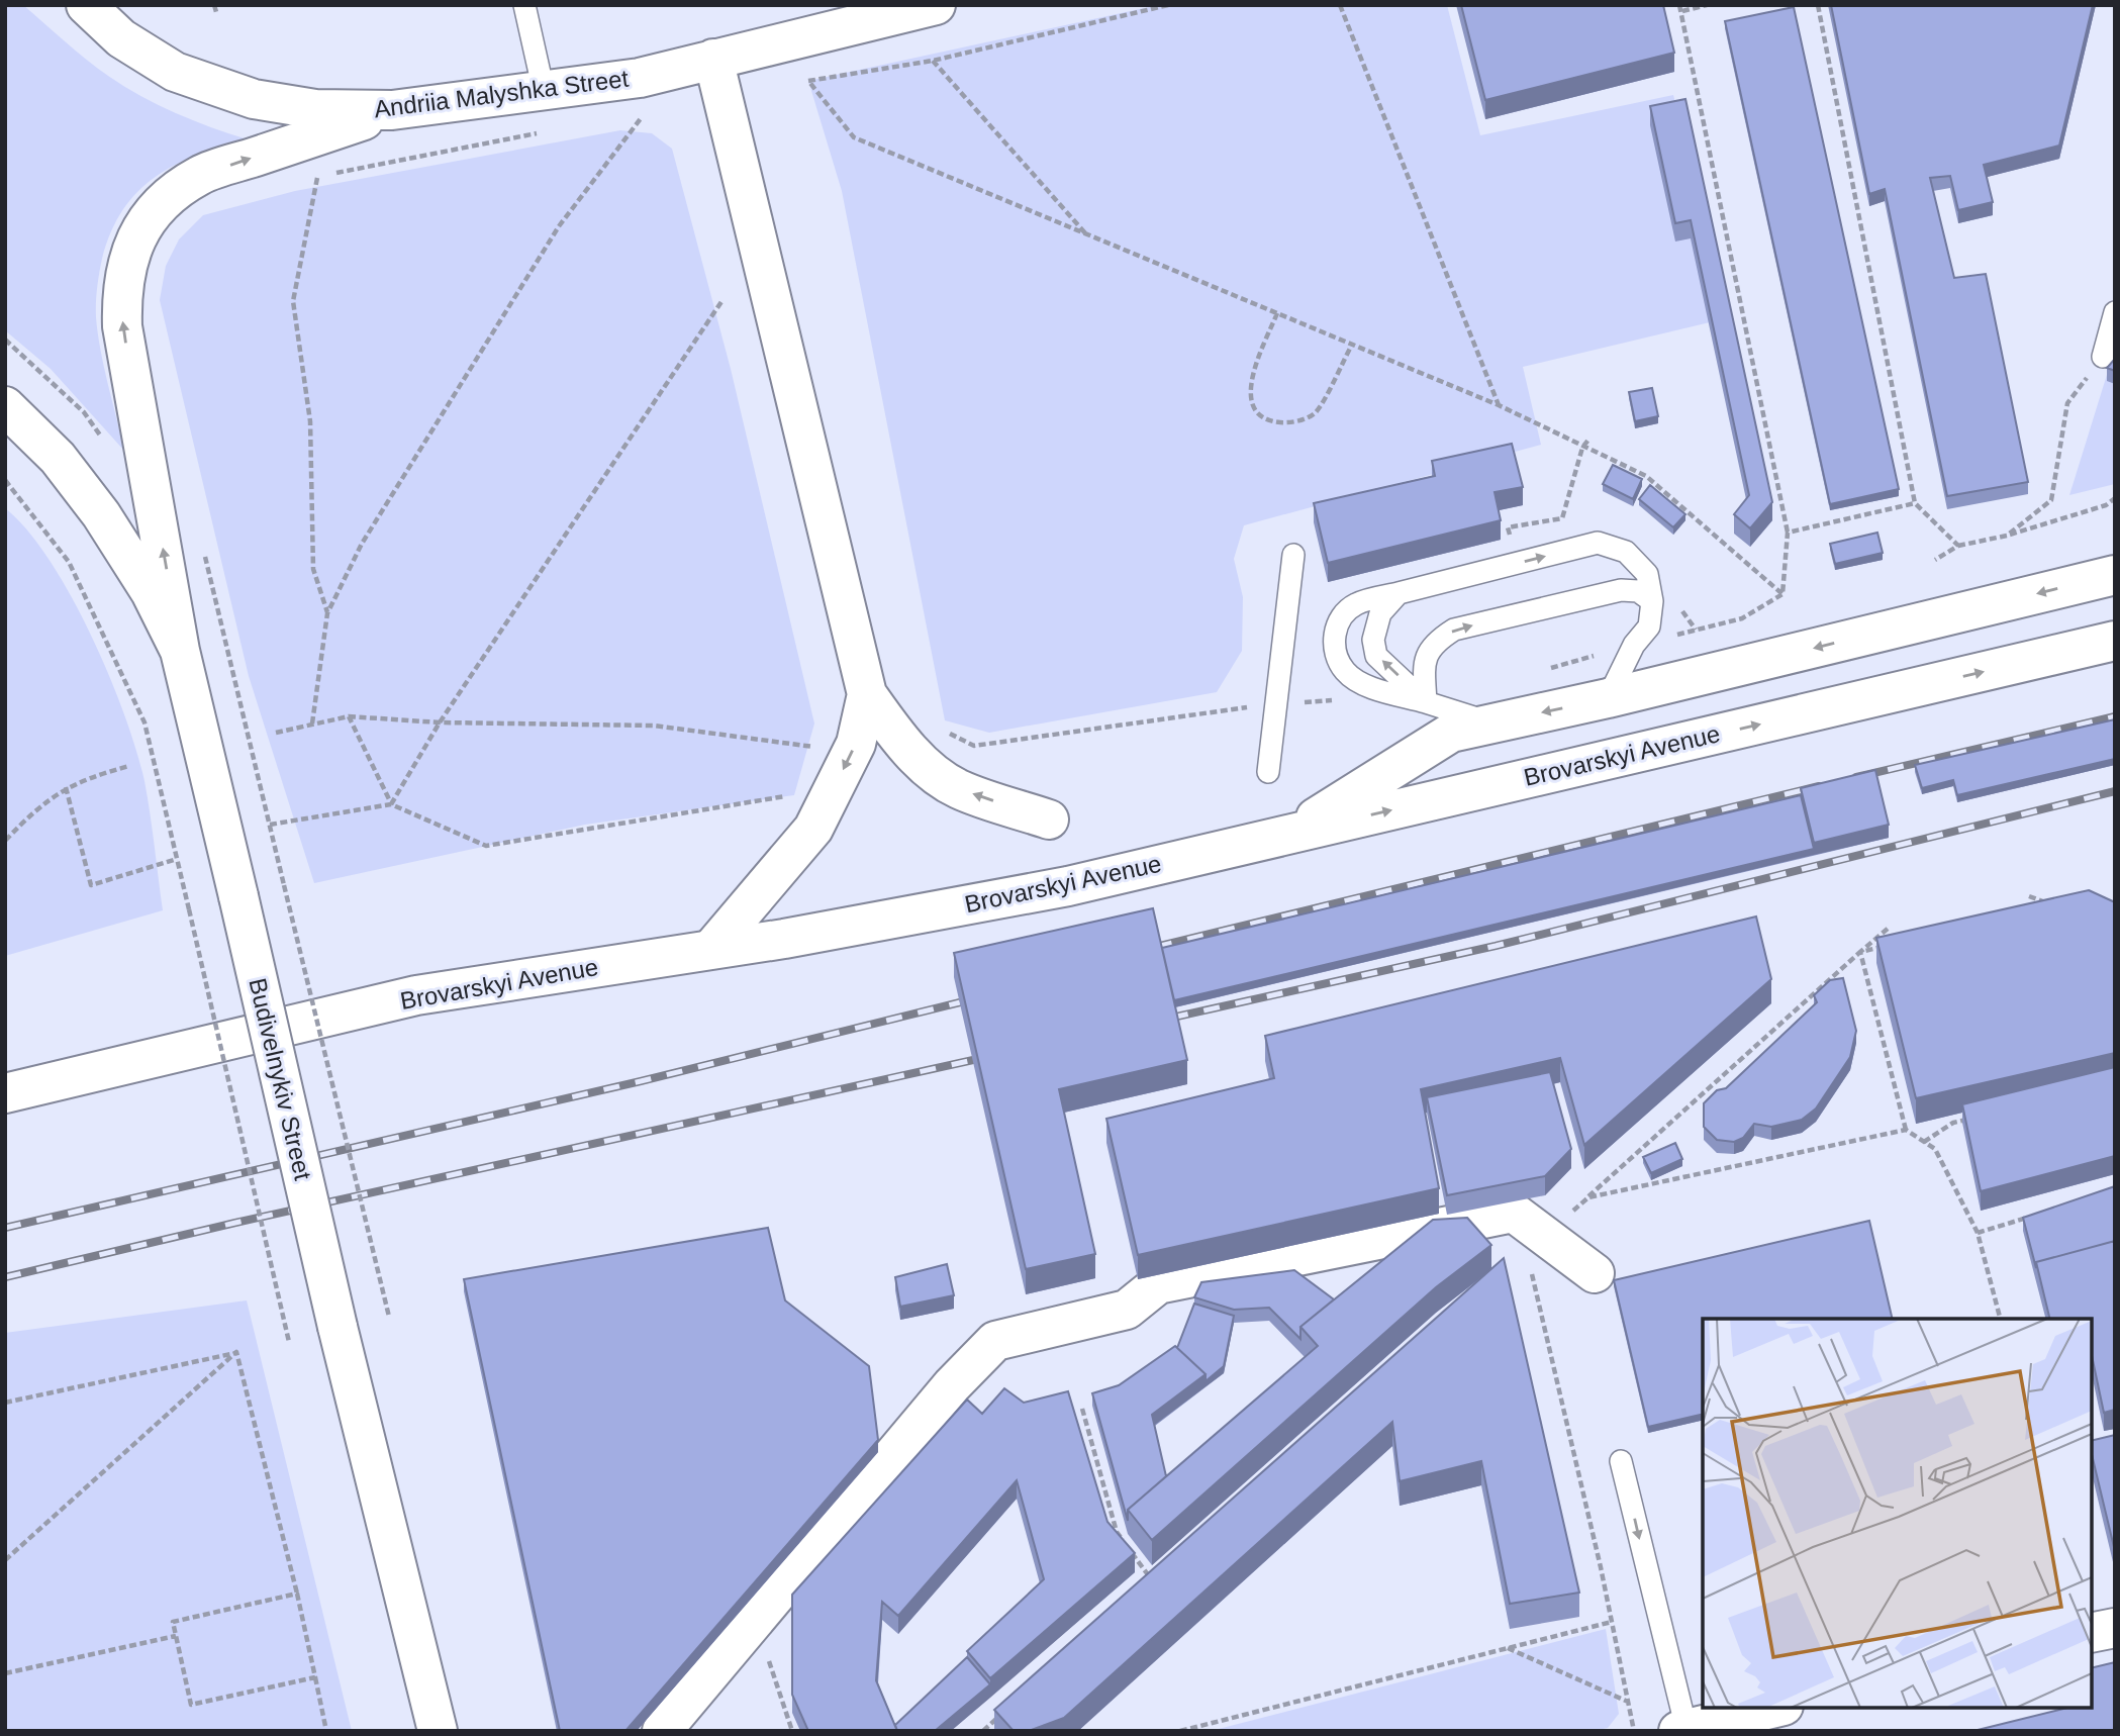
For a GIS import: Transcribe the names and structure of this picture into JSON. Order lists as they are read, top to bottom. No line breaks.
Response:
{"streets":{"main road":["Andriia Malyshka Street","Brovarskyi Avenue","Budivelnykiv Street"]}}
